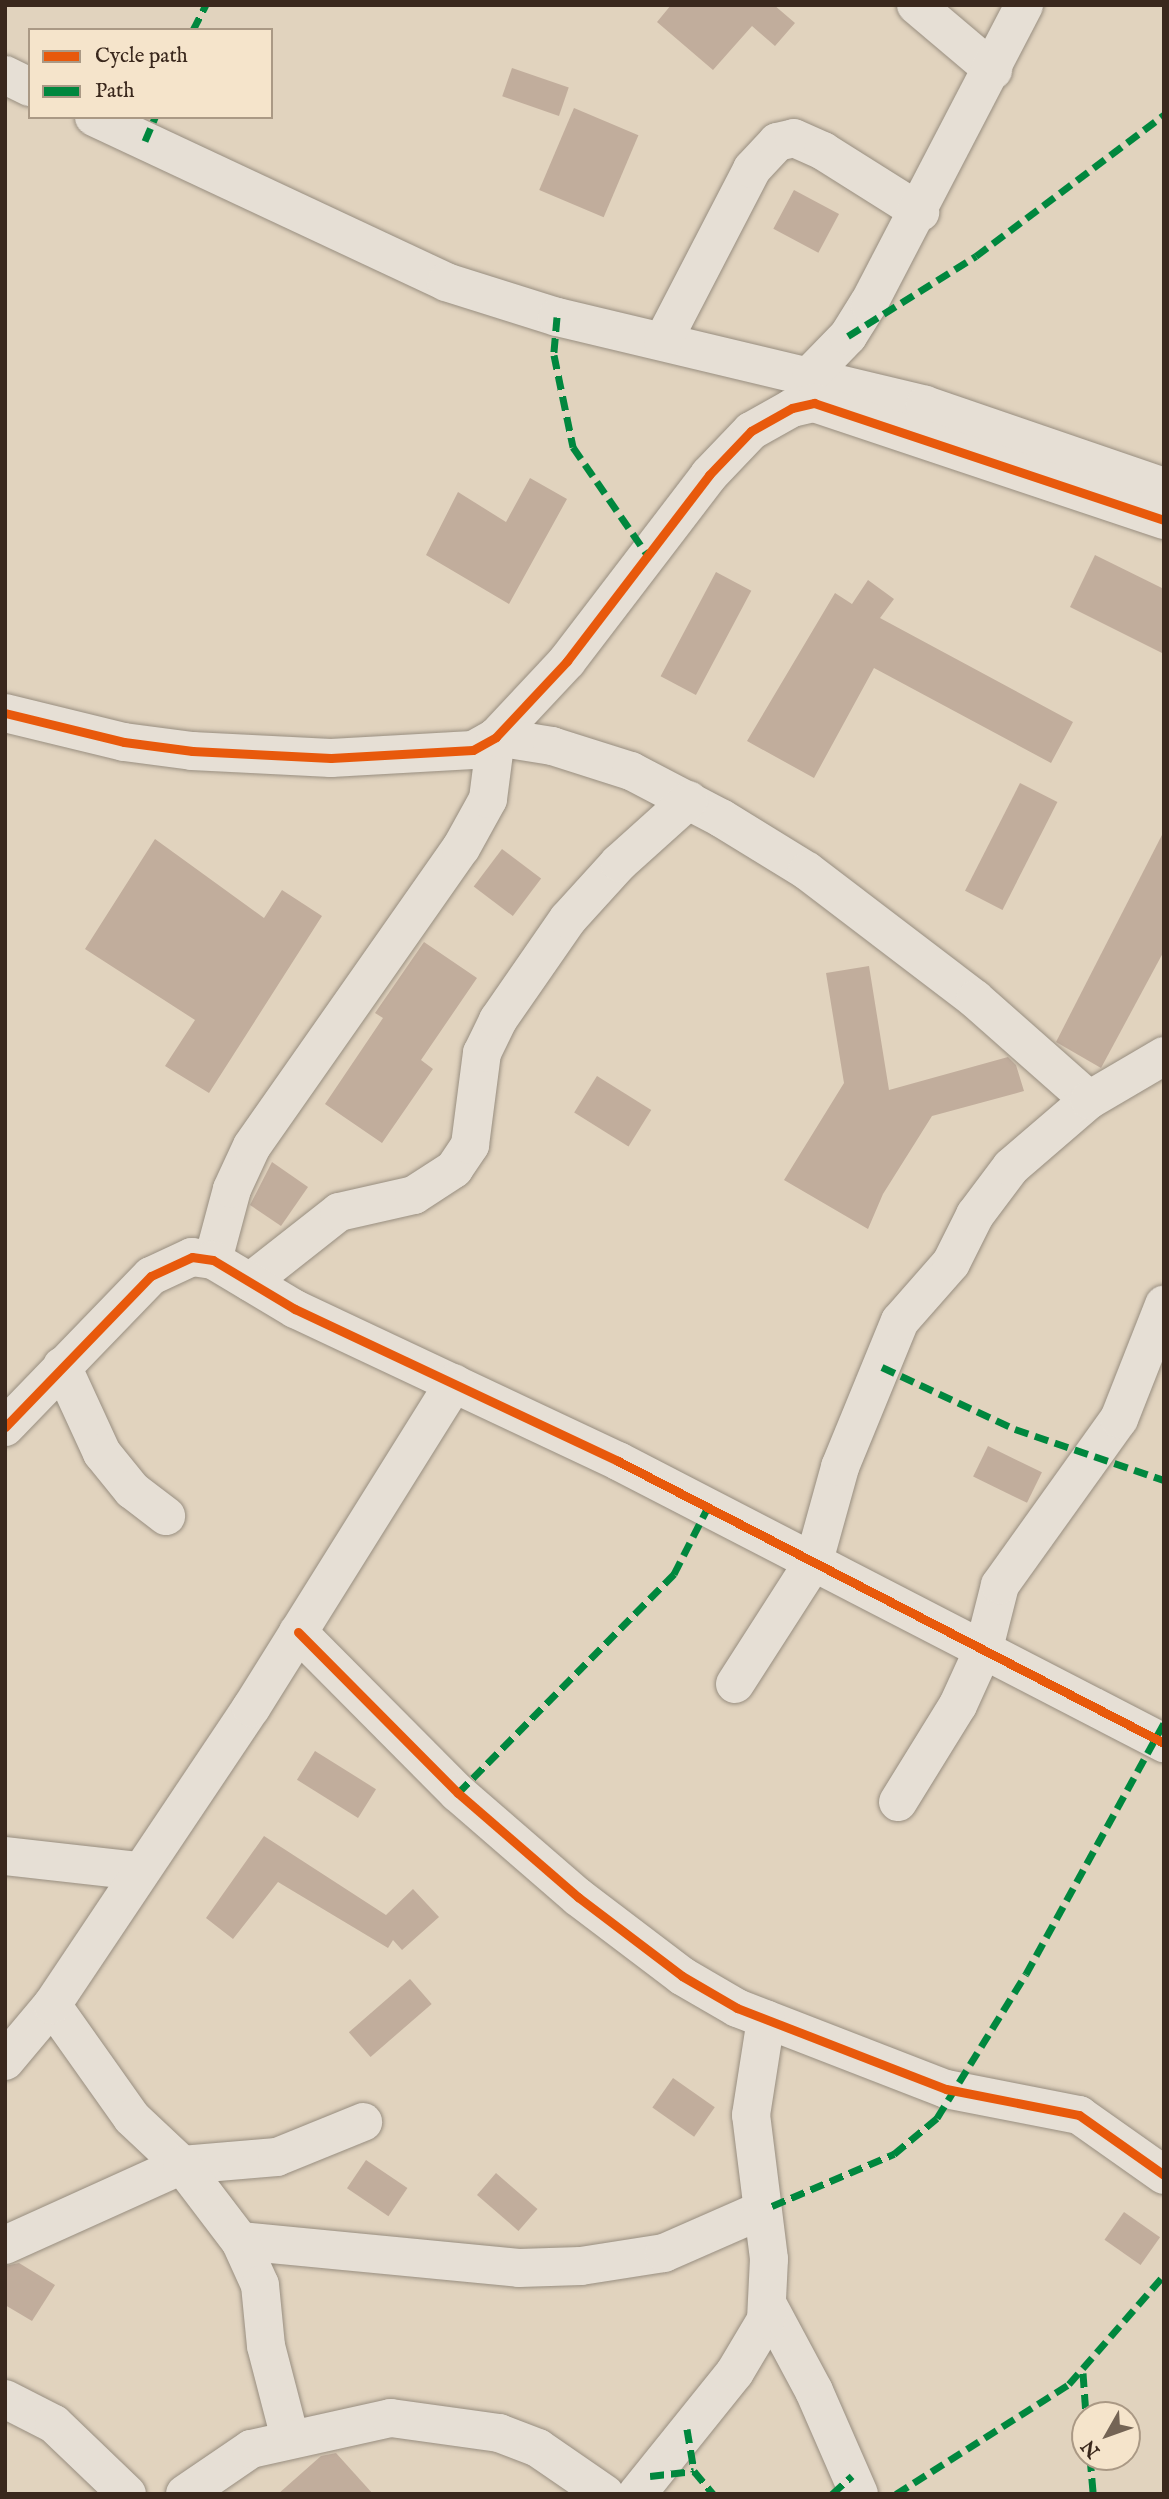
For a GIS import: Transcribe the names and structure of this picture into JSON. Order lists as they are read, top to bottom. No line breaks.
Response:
{"legend":["Cycle path","Path"],"north":"bottom left"}
